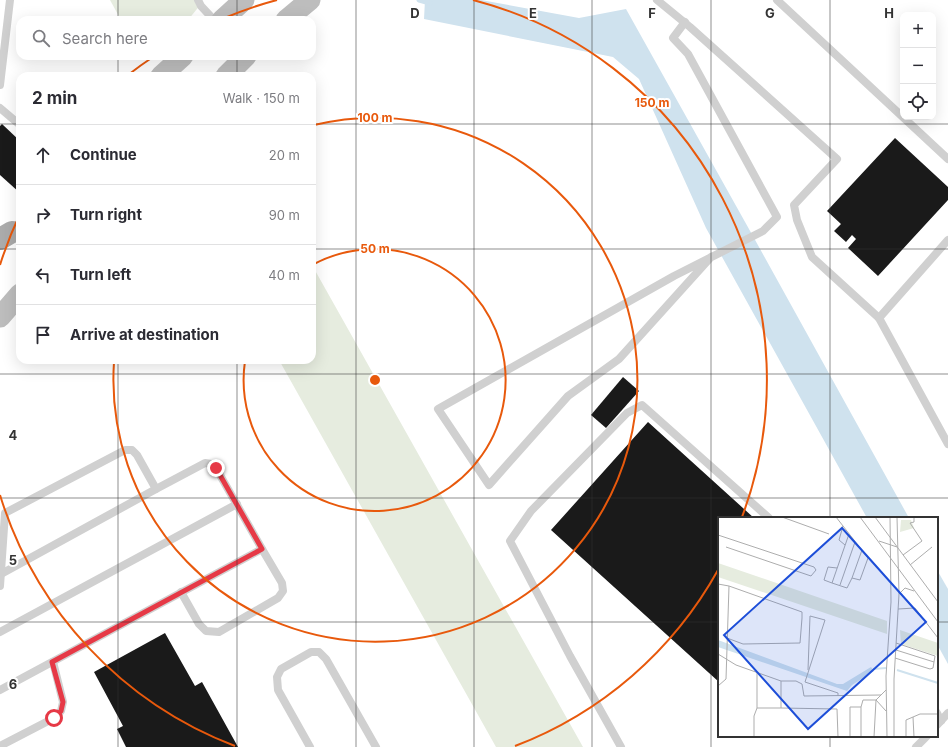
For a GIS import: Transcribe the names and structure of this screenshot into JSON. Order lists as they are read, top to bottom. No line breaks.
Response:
{"page":{"map_buttons":["+","−"],"search":"Search here","heading":["2 min","Walk · 150 m"],"list":[["Continue","20 m"],["Turn right","90 m"],["Turn left","40 m"],"Arrive at destination"]},"grid":{"columns":["D","E","F","G","H"],"rows":["4","5","6"]},"rings":["150 m","100 m","50 m"]}
